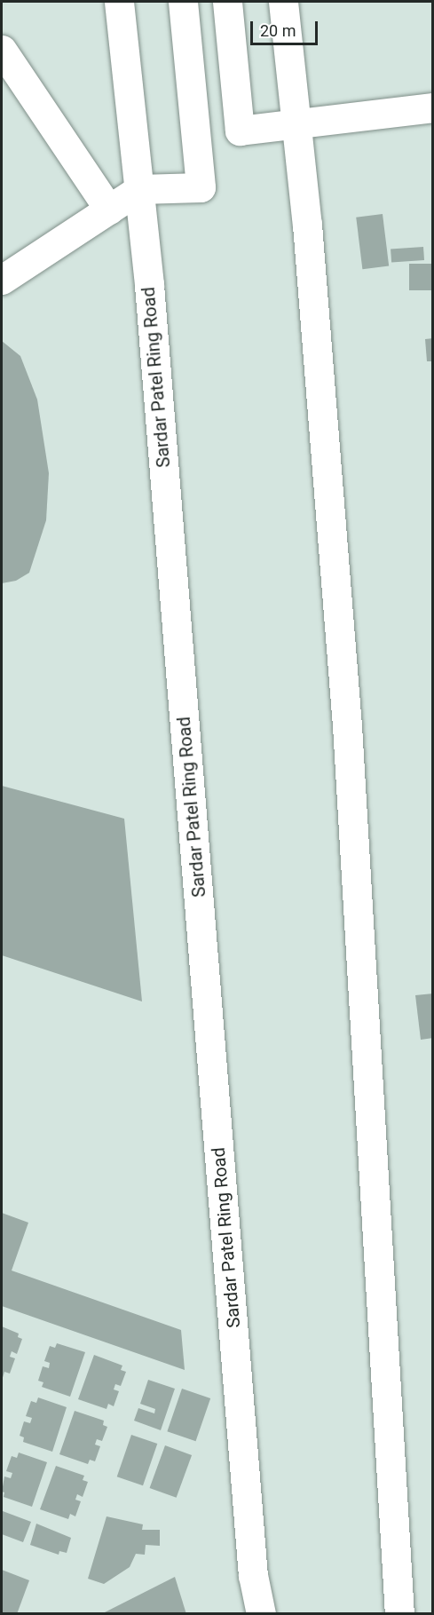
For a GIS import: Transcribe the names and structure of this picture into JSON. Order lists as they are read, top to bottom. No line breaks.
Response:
{"streets":{"main road":["Sardar Patel Ring Road"]},"scale_bar":"20 m"}
